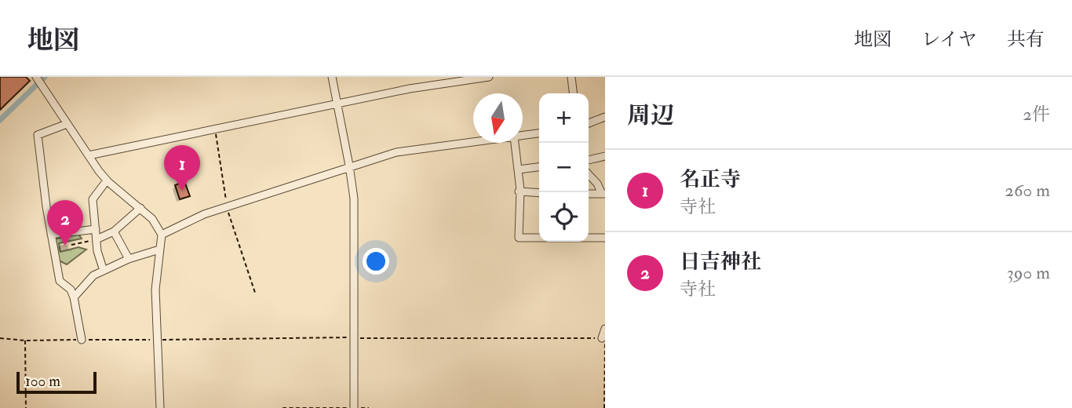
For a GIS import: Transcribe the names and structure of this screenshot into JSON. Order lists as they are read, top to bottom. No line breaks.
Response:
{"scale_bar":"100 m","north":"bottom","page":{"header":"地図","nav":["地図","レイヤ","共有"],"heading":["周辺","2件"],"map_buttons":["+","−"],"pins":["1","2"],"list":[{"mark":"1","name":"名正寺","note":"寺社","value":"260 m"},{"mark":"2","name":"日吉神社","note":"寺社","value":"390 m"}],"scale":"100 m"}}
